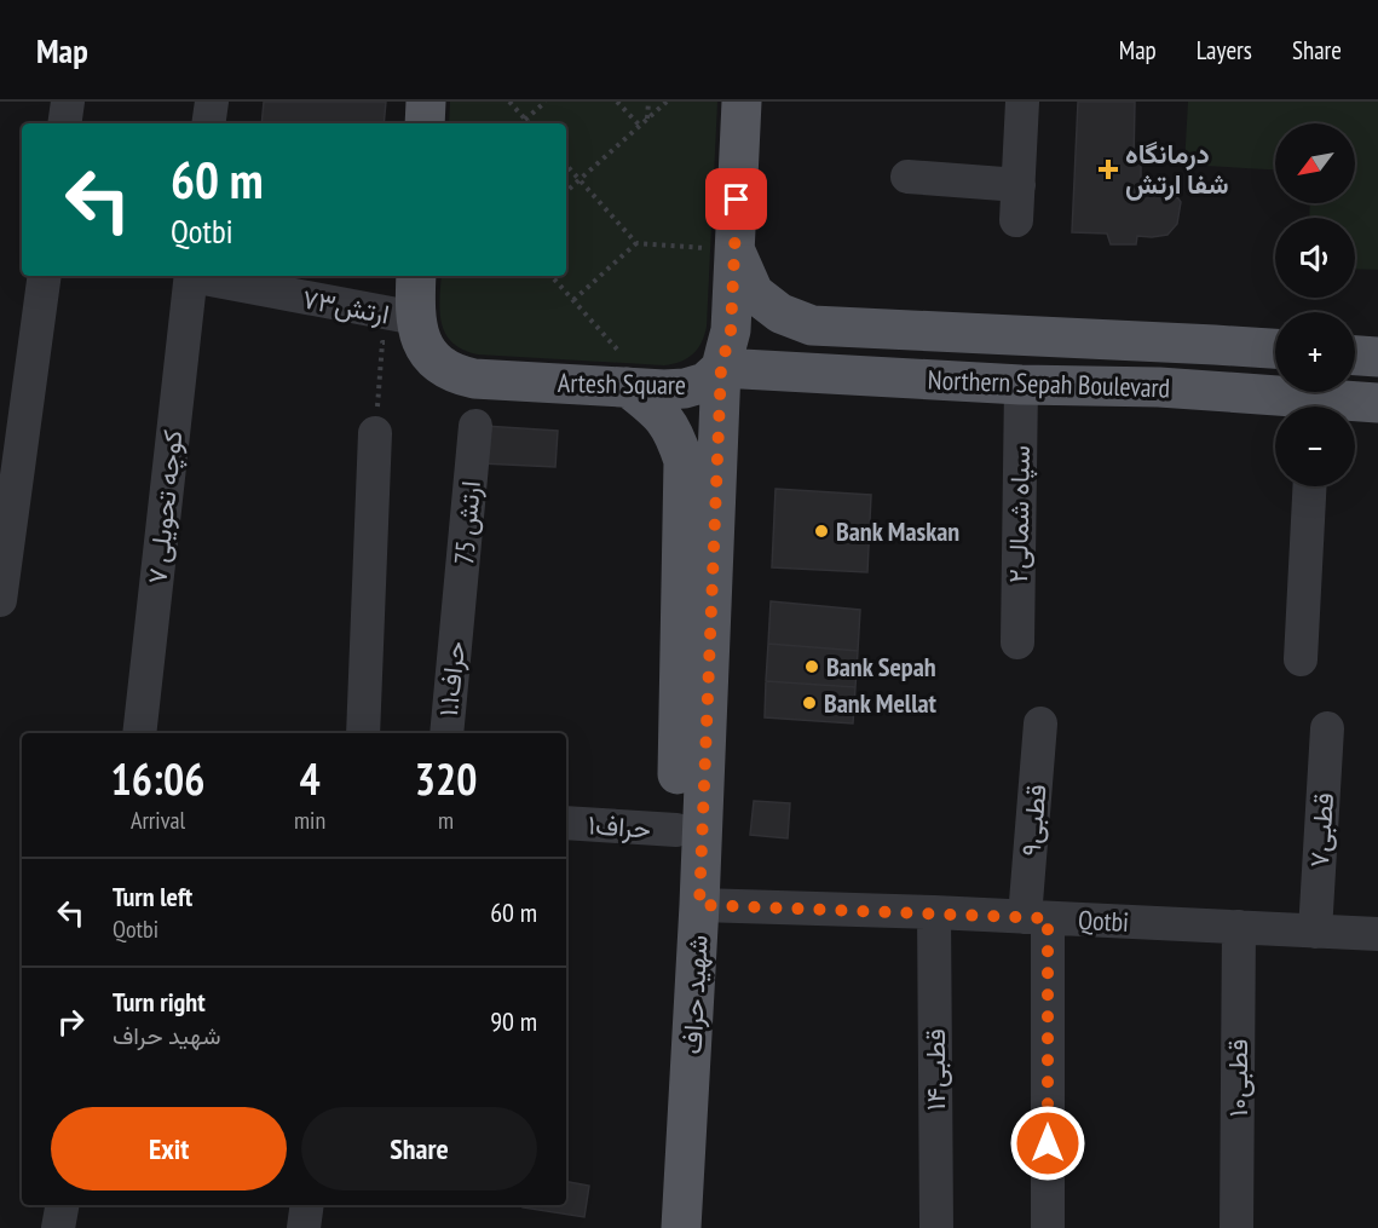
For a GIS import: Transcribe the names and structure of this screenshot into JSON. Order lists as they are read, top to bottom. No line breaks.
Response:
{"streets":{"main road":["Artesh Square","Northern Sepah Boulevard","شهید حراف"],"street":["ارتش۷۳","کوچه تحویلی ۷","سپاه شمالی۲","75 ارتش","حراف۱.۱","قطبی۹","حراف۱","قطبی۷","Qotbi","قطبی۱۴","قطبی۱۰"]},"crossings":[["ارتش۷۳","Artesh Square"],["Artesh Square","Northern Sepah Boulevard"],["Artesh Square","شهید حراف"],["Northern Sepah Boulevard","سپاه شمالی۲"],["Northern Sepah Boulevard","شهید حراف"],["75 ارتش","حراف۱.۱"],["قطبی۹","Qotbi"],["قطبی۷","Qotbi"],["Qotbi","شهید حراف"],["Qotbi","قطبی۱۴"],["Qotbi","قطبی۱۰"]],"places":{"health":["درمانگاه شفا ارتش"],"other":["Bank Maskan","Bank Sepah","Bank Mellat"]},"north":"bottom left","page":{"header":"Map","nav":["Map","Layers","Share"],"map_buttons":["+","−"],"turn":["60 m","Qotbi"],"eta":["16:06","Arrival","4","min","320","m"],"list":[{"name":"Turn left","note":"Qotbi","value":"60 m"},{"name":"Turn right","note":"شهید حراف","value":"90 m"}],"buttons":["Exit","Share"]}}
